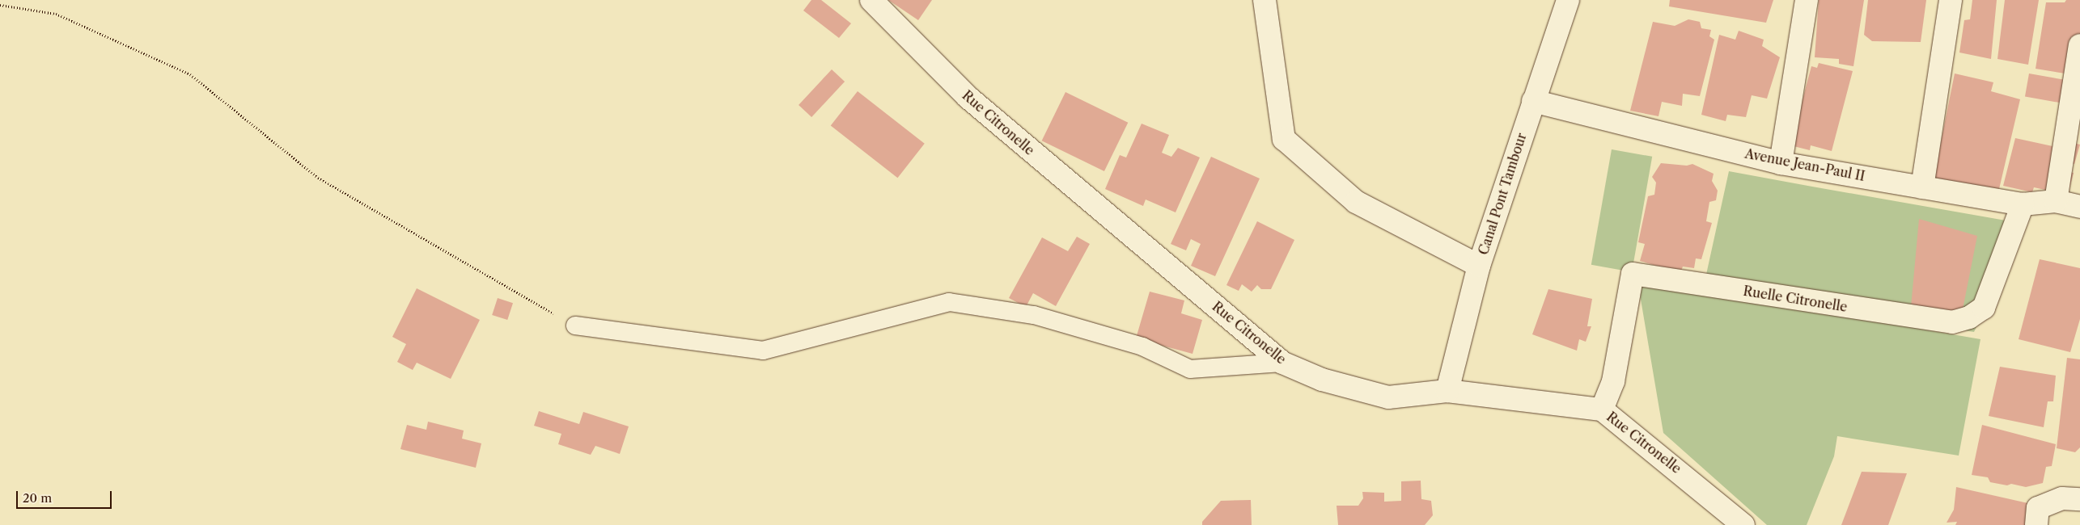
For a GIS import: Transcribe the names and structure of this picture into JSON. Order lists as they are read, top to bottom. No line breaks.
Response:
{"streets":{"street":["Rue Citronelle","Avenue Jean-Paul II","Canal Pont Tambour","Ruelle Citronelle"]},"crossings":[["Rue Citronelle","Canal Pont Tambour"],["Rue Citronelle","Ruelle Citronelle"],["Avenue Jean-Paul II","Canal Pont Tambour"],["Avenue Jean-Paul II","Ruelle Citronelle"]],"scale_bar":"20 m"}
